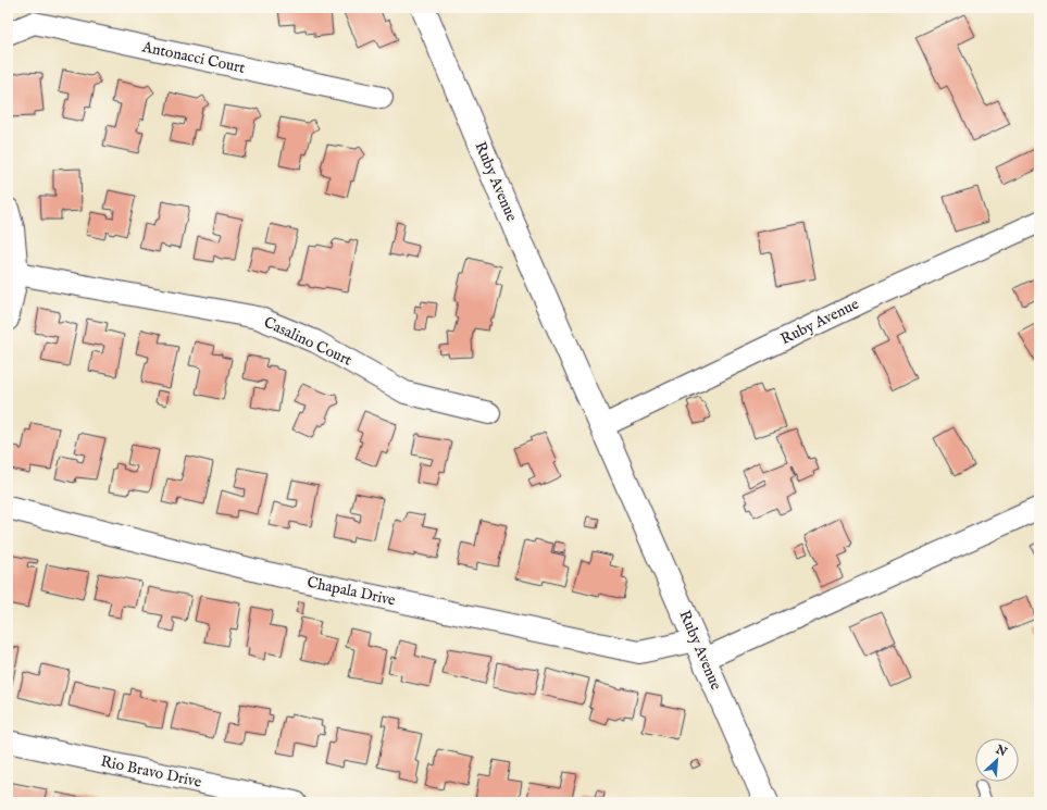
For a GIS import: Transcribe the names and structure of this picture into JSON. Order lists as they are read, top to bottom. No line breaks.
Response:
{"streets":{"street":["Antonacci Court","Ruby Avenue","Casalino Court","Chapala Drive","Rio Bravo Drive"]},"crossings":[["Ruby Avenue","Chapala Drive"]],"north":"top right"}
